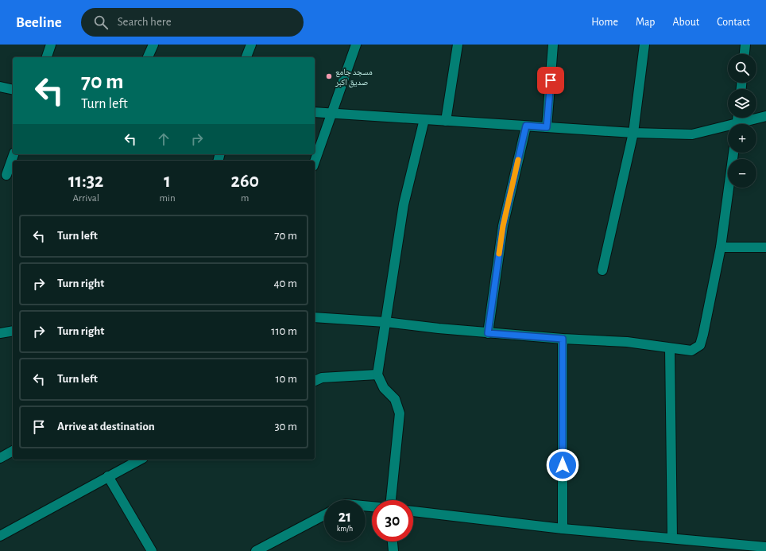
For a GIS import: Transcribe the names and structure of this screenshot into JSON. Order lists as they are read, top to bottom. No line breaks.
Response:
{"places":["مسجد جامع صدیق اکبر"],"page":{"header":"Beeline","search":"Search here","nav":["Home","Map","About","Contact"],"map_buttons":["+","−"],"turn":["70 m","Turn left"],"eta":["11:32","Arrival","1","min","260","m"],"list":[{"name":"Turn left","value":"70 m"},{"name":"Turn right","value":"40 m"},{"name":"Turn right","value":"110 m"},{"name":"Turn left","value":"10 m"},{"name":"Arrive at destination","value":"30 m"}],"speed":"21 km/h","limit":"30"}}
